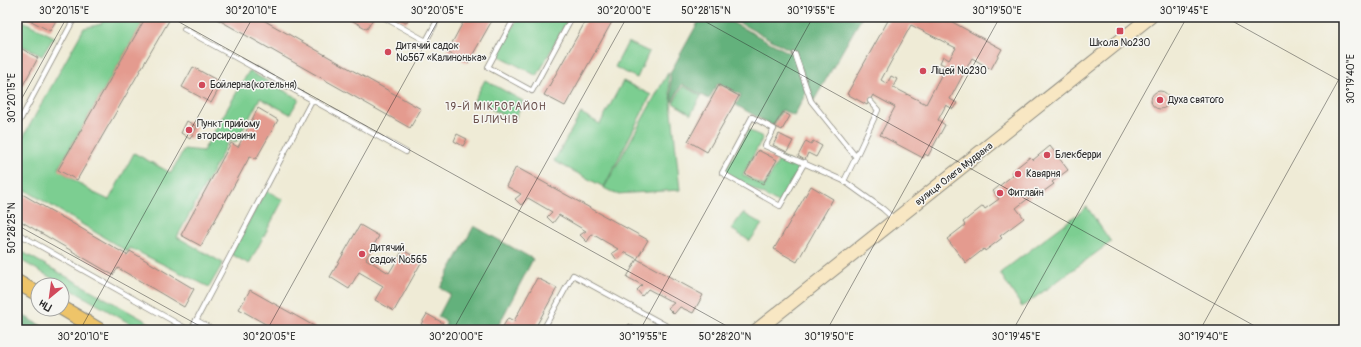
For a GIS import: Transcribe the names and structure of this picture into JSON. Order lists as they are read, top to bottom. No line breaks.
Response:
{"streets":{"street":["вулиця Олега Мудрака"]},"districts":["19-Й МІКРОРАЙОН БІЛИЧІВ"],"places":{"transit":["Школа №230"],"other":["Дитячий садок №567 «Калинонька»","Ліцей №230","Бойлерна(котельня)","Духа святого","Пункт прийому вторсировини","Блекберри","Кавярня","Фитлайн","Дитячий садок №565"]},"north":"bottom left","coordinates":["30°20'15\"E","30°20'10\"E","30°20'05\"E","30°20'00\"E","50°28'15\"N","30°19'55\"E","30°19'50\"E","30°19'45\"E","30°19'40\"E","50°28'25\"N","50°28'20\"N"]}
